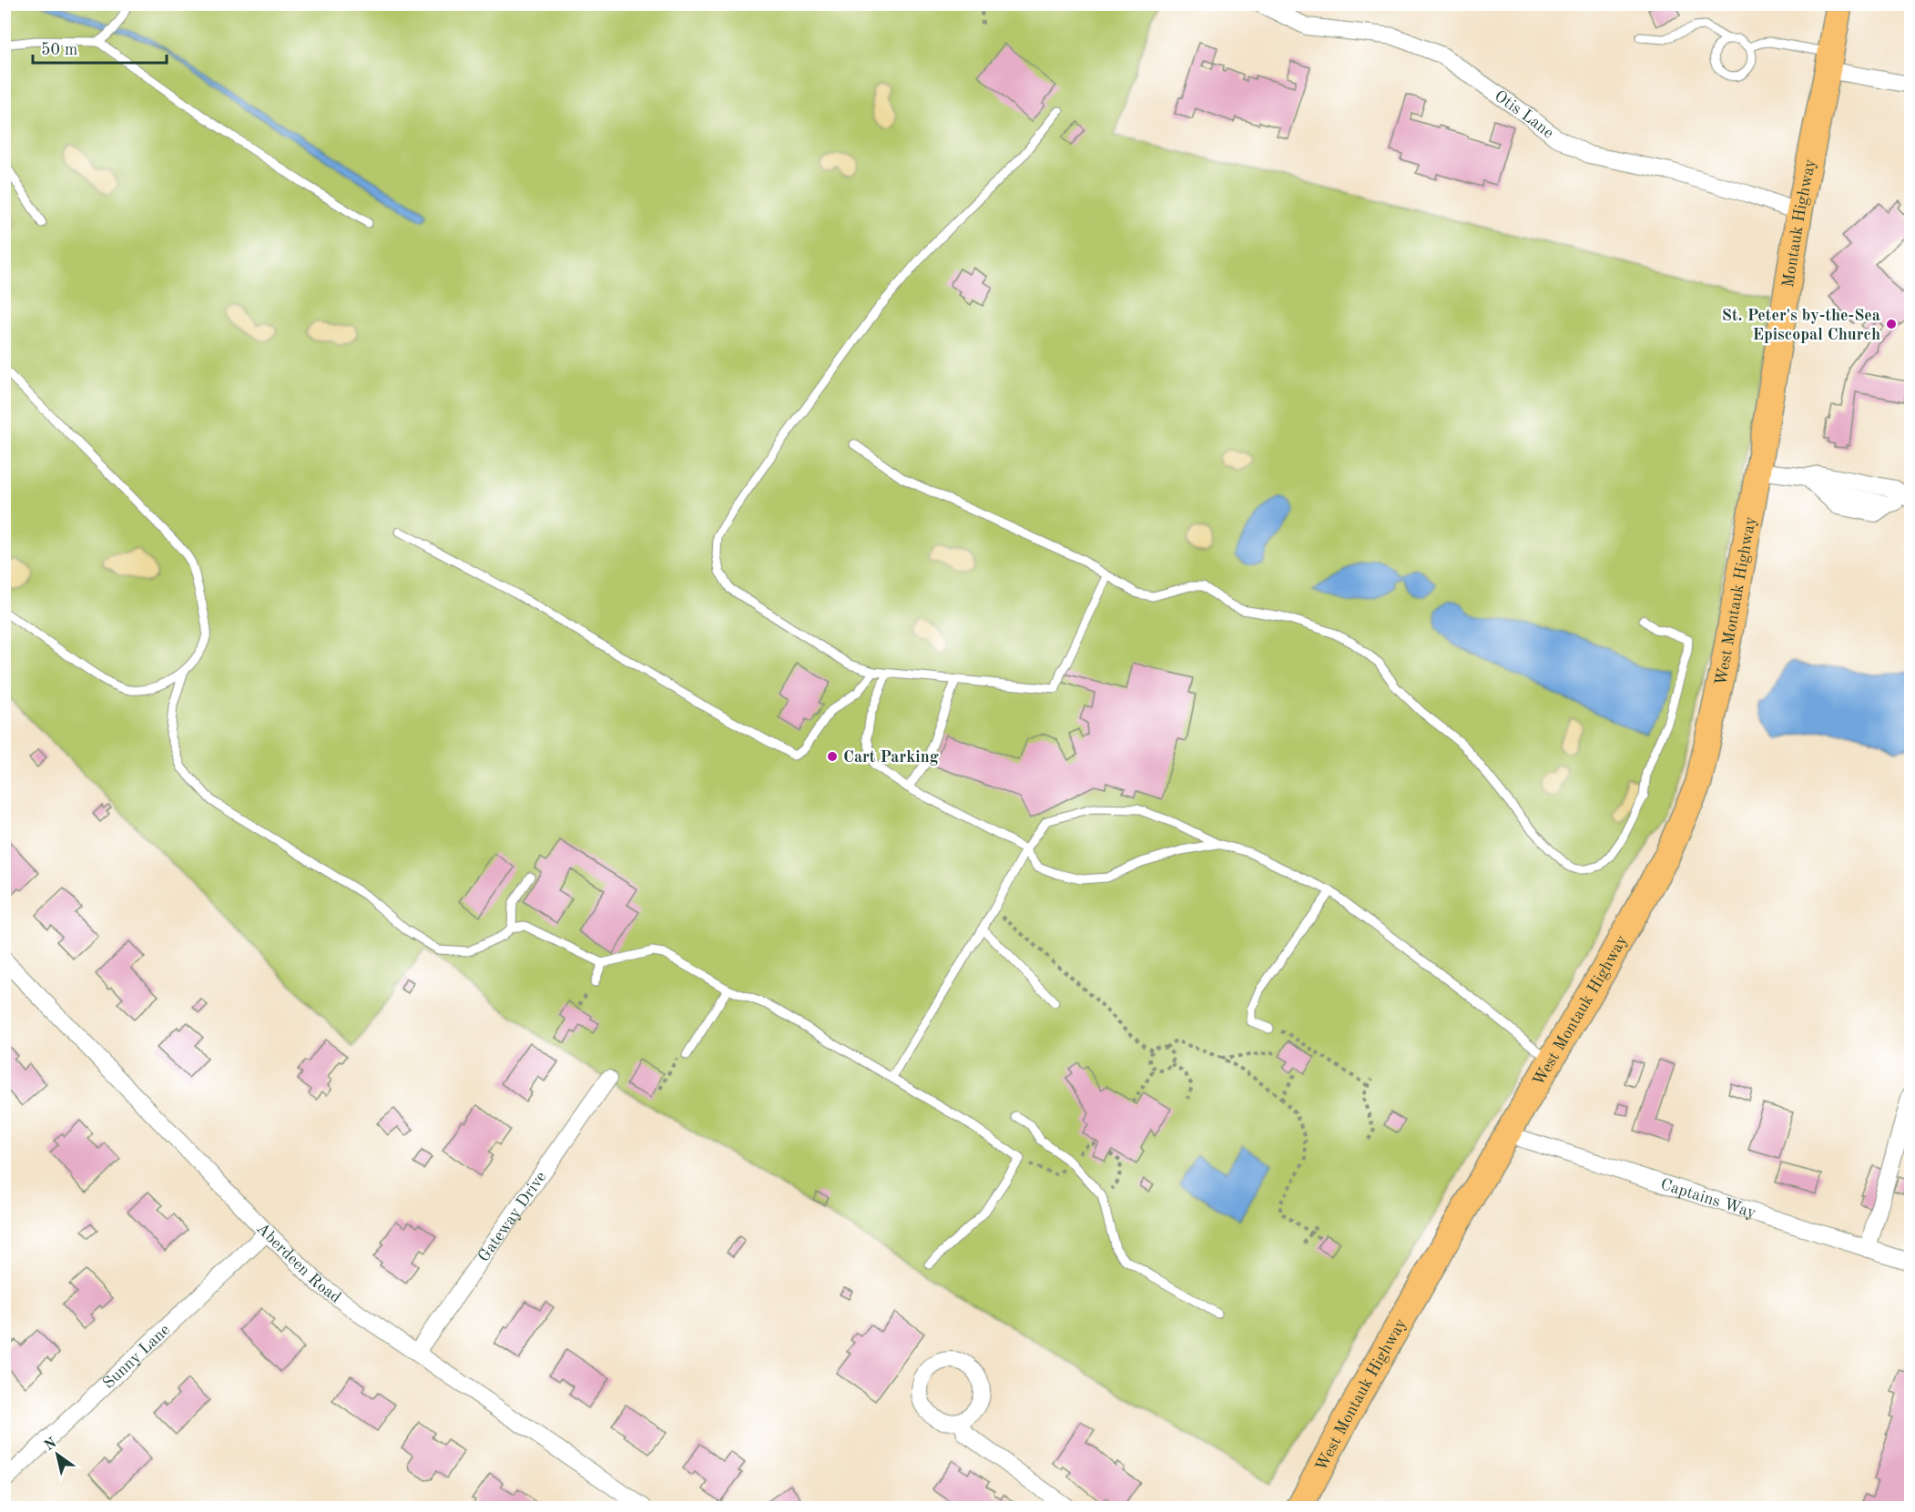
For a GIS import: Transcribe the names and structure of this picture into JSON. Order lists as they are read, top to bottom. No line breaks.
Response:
{"streets":{"main road":["Montauk Highway","West Montauk Highway"],"street":["Otis Lane","Captains Way","Gateway Drive","Aberdeen Road","Sunny Lane"]},"crossings":[["Otis Lane","Montauk Highway"],["Montauk Highway","West Montauk Highway"],["West Montauk Highway","Captains Way"],["Gateway Drive","Aberdeen Road"],["Aberdeen Road","Sunny Lane"]],"places":["St. Peter's by-the-Sea Episcopal Church","Cart Parking"],"scale_bar":"50 m","north":"top left"}
